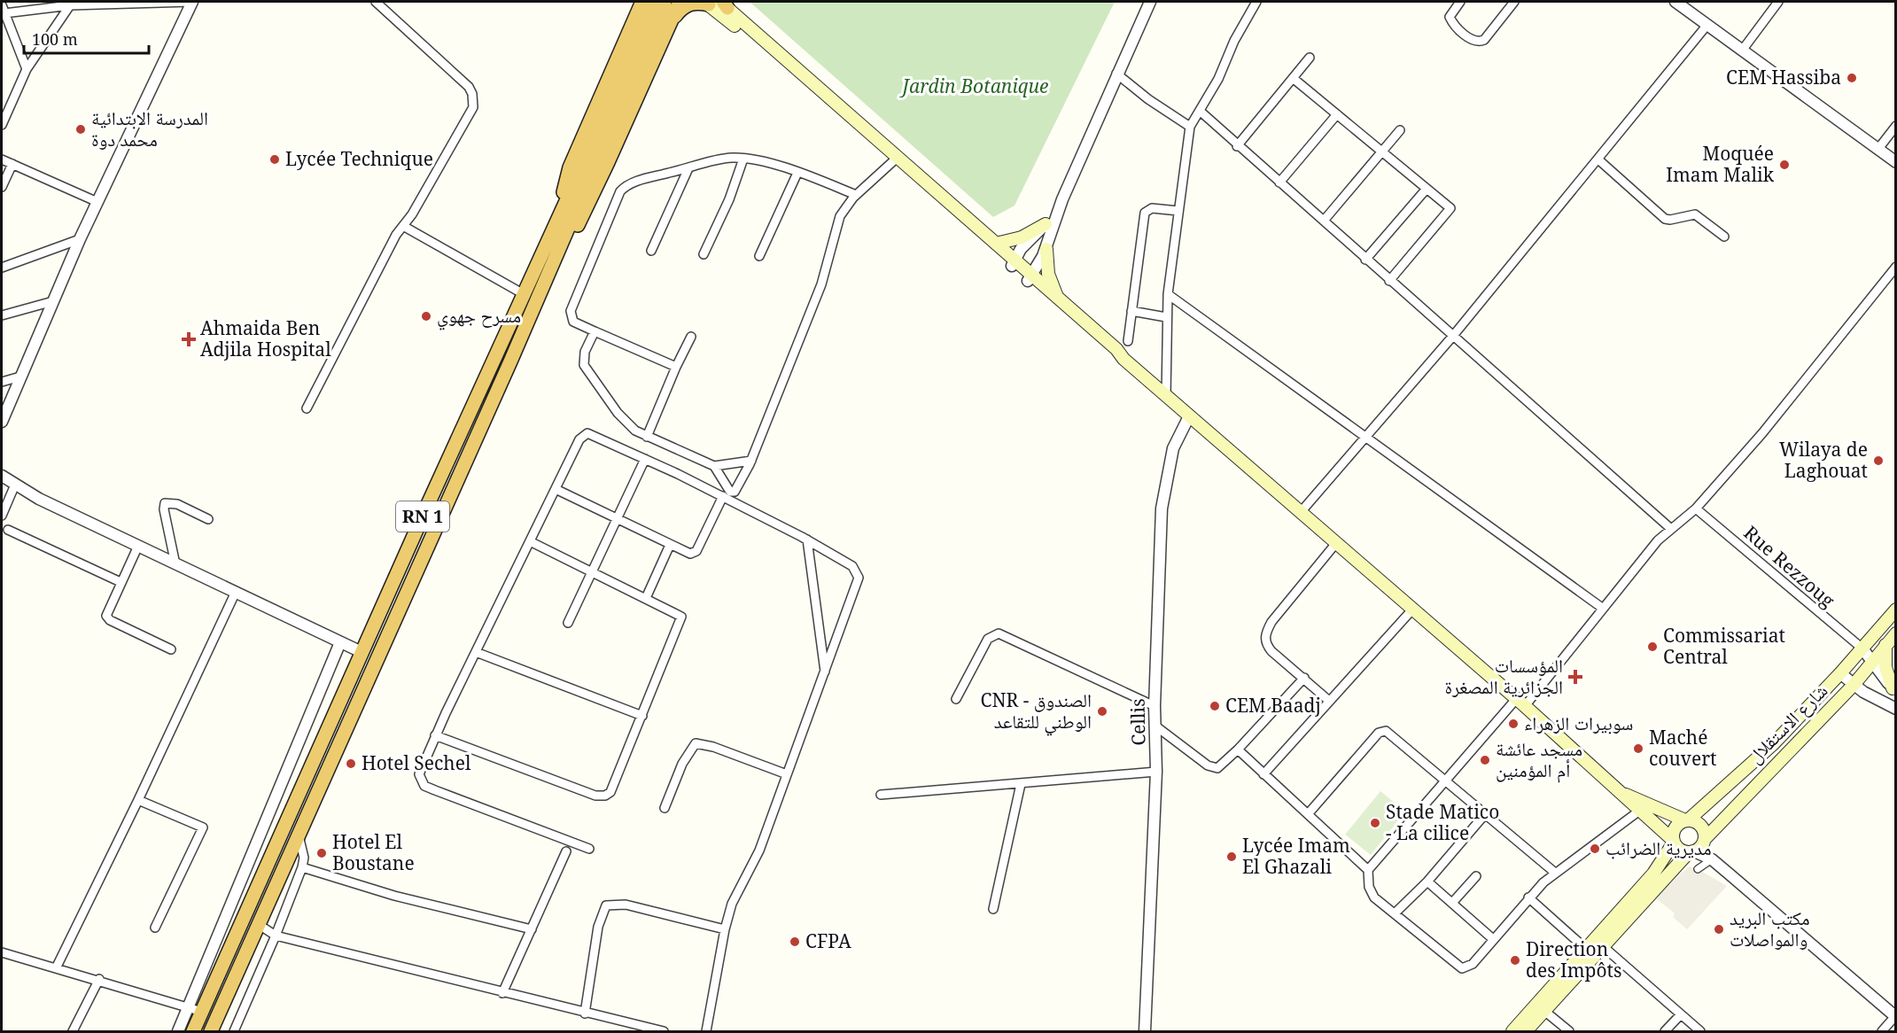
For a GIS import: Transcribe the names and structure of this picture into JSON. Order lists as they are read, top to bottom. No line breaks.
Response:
{"streets":{"highway":["RN 1"],"main road":["شارع الاستقلال"],"street":["Rue Rezzoug","Cellis"]},"parks":["Jardin Botanique"],"places":{"other":["CEM Hassiba","المدرسة الابتدائية محمد دوة","Lycée Technique","Moquée Imam Malik","مسرح جهوي","Wilaya de Laghouat","Commissariat Central","CEM Baadj","CNR - الصندوق الوطني للتقاعد","سوبيرات الزهراء","Maché couvert","مسجد عائشة أم المؤمنين","Hotel Sechel","Stade Matico - La cilice","مديرية الضرائب","Hotel El Boustane","Lycée Imam El Ghazali","مكتب البريد والمواصلات","CFPA","Direction des Impôts"],"health":["Ahmaida Ben Adjila Hospital","المؤسسات الجزائرية المصغرة"]},"scale_bar":"100 m"}
